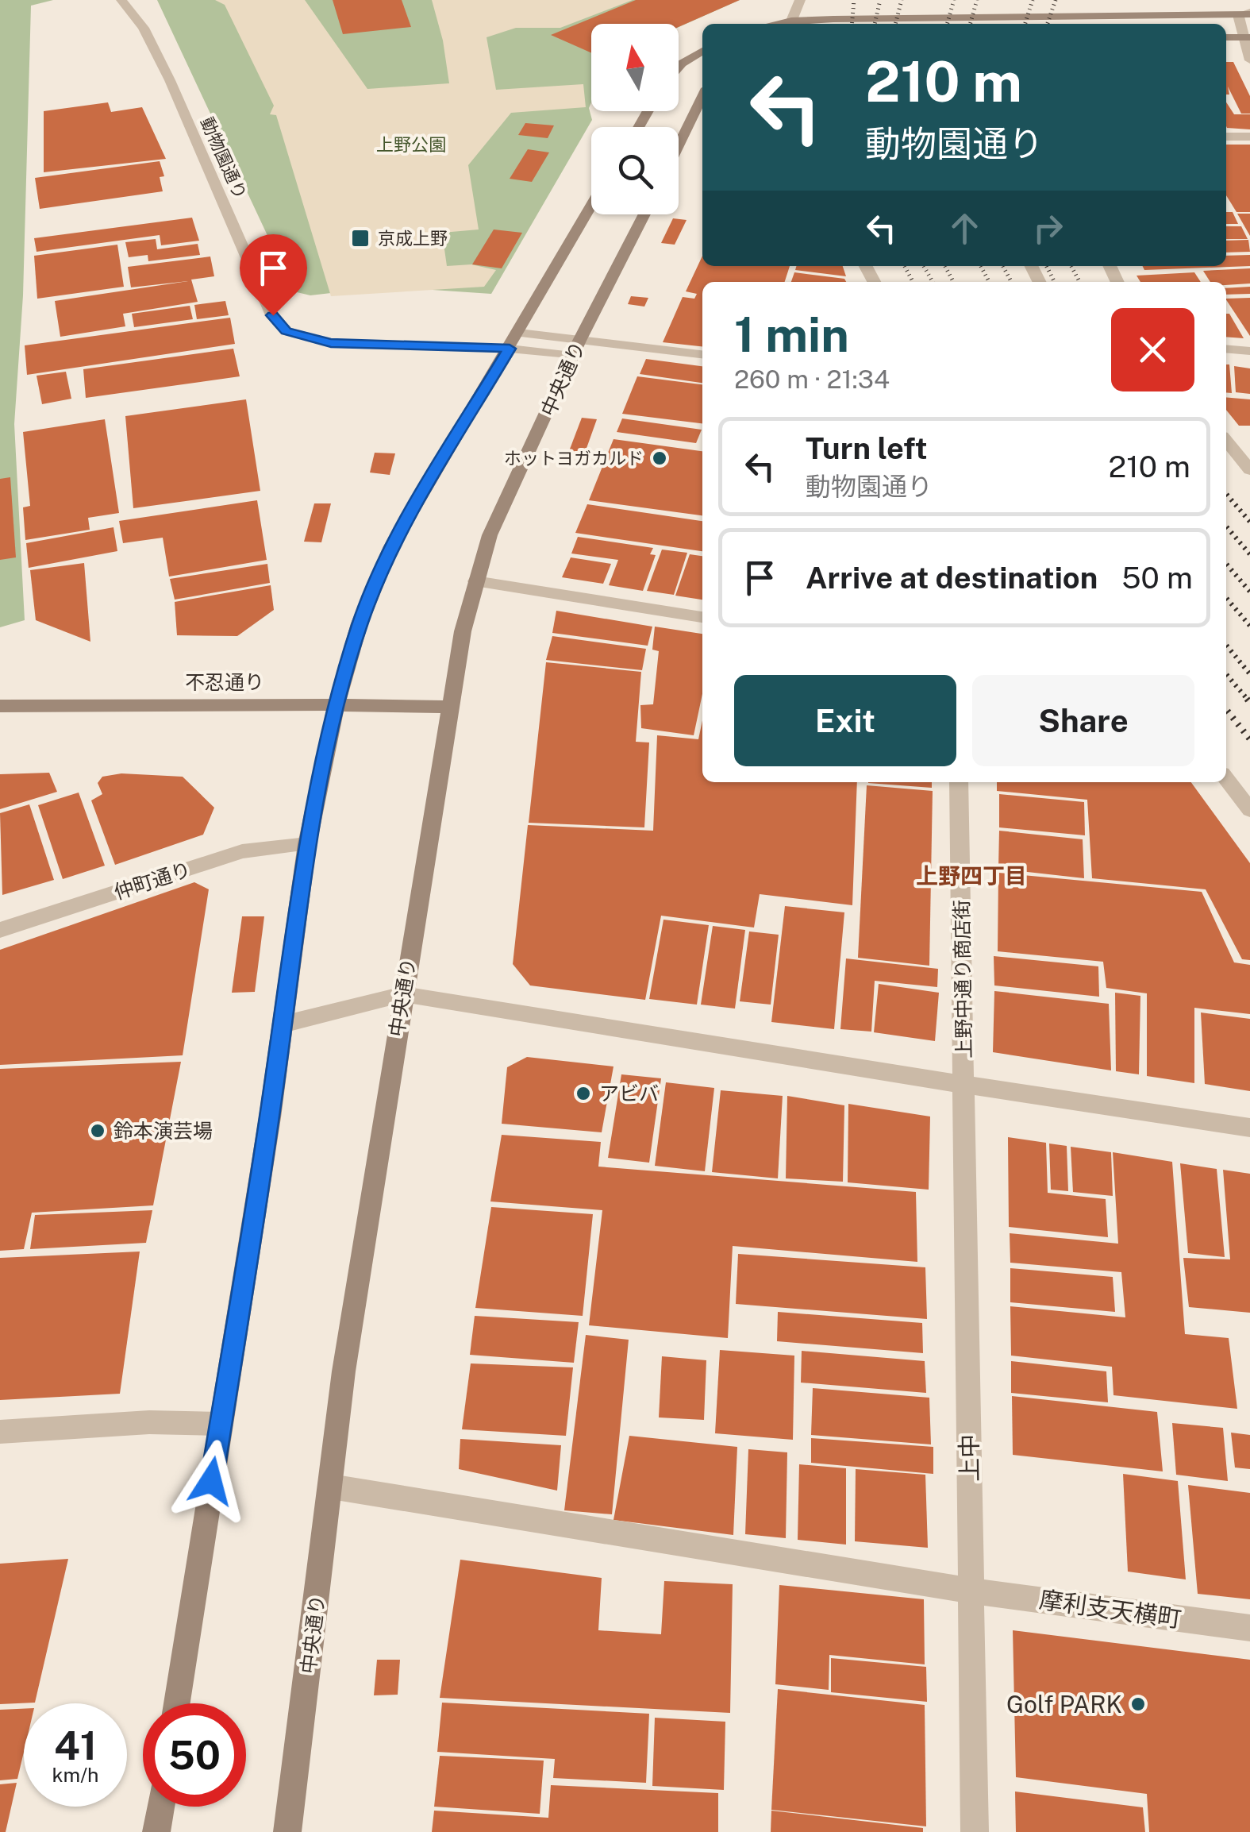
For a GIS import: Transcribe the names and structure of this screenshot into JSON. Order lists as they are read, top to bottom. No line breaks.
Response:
{"streets":{"main road":["中央通り","不忍通り"],"street":["動物園通り","仲町通り","上野中通り商店街","上中","摩利支天横町"]},"crossings":[["動物園通り","中央通り"],["中央通り","不忍通り"],["中央通り","摩利支天横町"],["上野中通り商店街","上中"],["上中","摩利支天横町"]],"districts":["上野四丁目"],"parks":["上野公園"],"places":{"transit":["京成上野"],"other":["ホットヨガカルド","アビバ","鈴本演芸場","Golf PARK"]},"north":"top","page":{"turn":["210 m","動物園通り"],"heading":["1 min","260 m · 21:34"],"list":[{"name":"Turn left","note":"動物園通り","value":"210 m"},{"name":"Arrive at destination","value":"50 m"}],"buttons":["Exit","Share"],"speed":"41 km/h","limit":"50"}}
